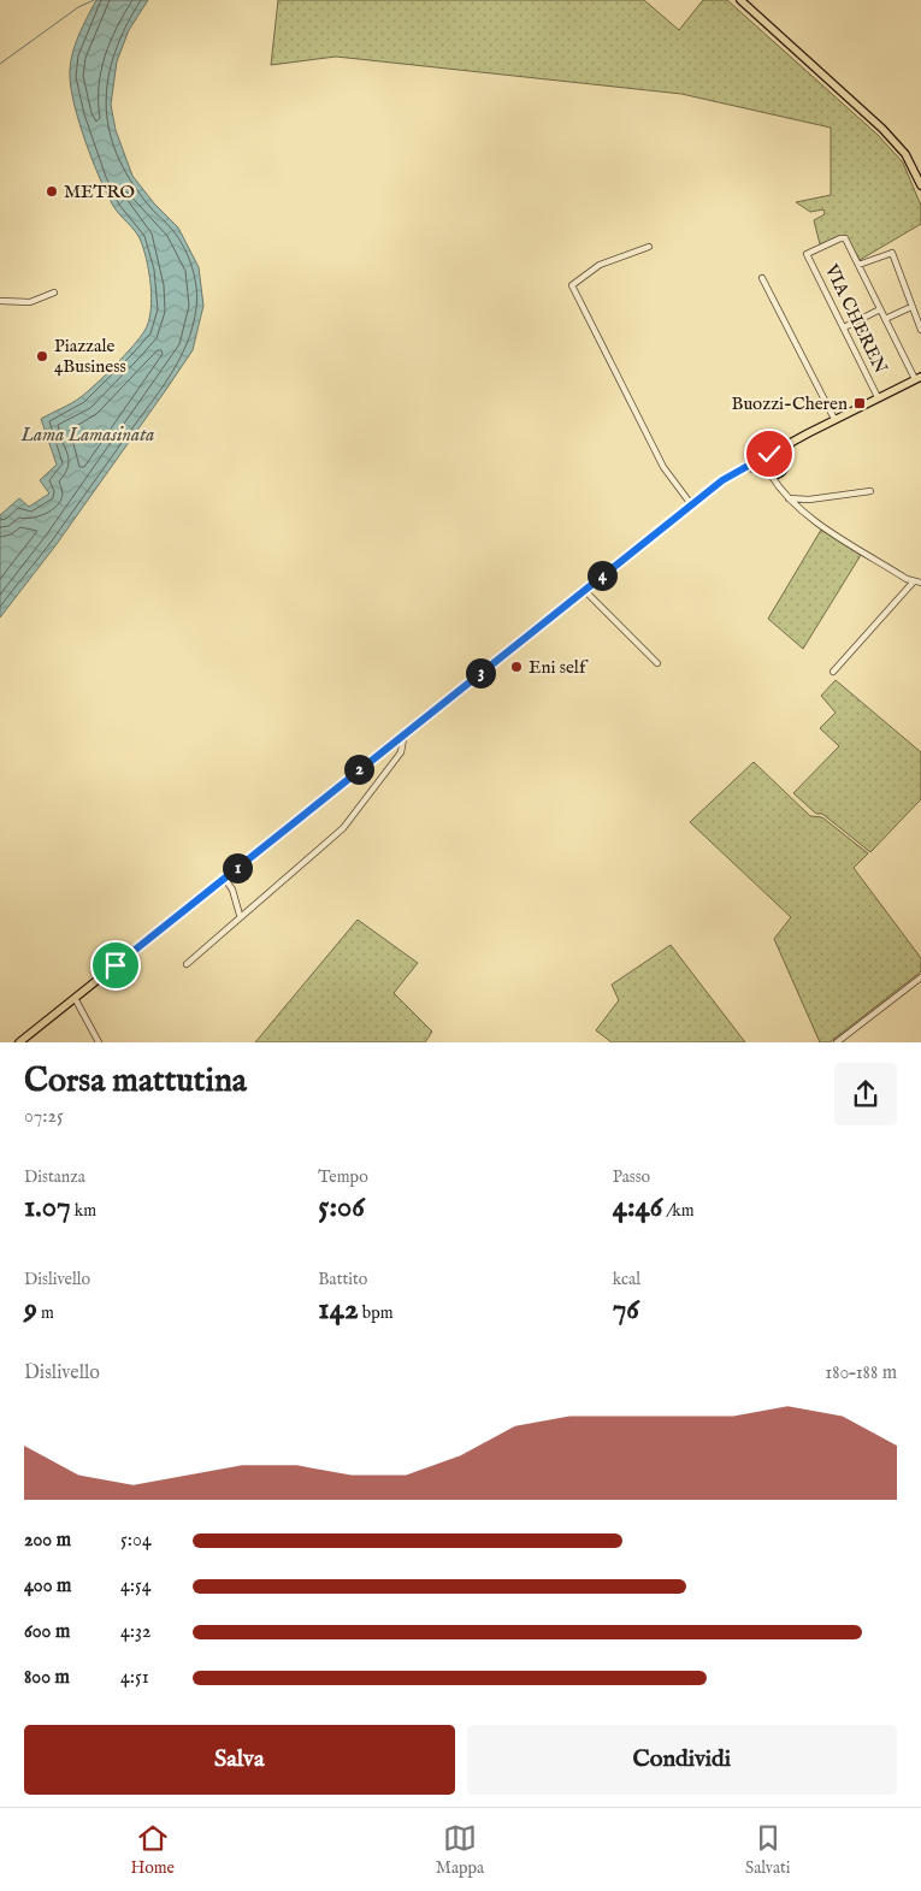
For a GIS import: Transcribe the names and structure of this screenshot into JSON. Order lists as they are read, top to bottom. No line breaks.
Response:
{"streets":{"street":["VIA CHEREN"]},"water":["Lama Lamasinata"],"places":{"other":["METRO","Piazzale 4Business","Eni self"],"transit":["Buozzi-Cheren"]},"page":{"pins":["4","3","2","1"],"heading":["Corsa mattutina","07:25"],"stats":[["Distanza","1.07 km"],["Tempo","5:06"],["Passo","4:46 /km"],["Dislivello","9 m"],["Battito","142 bpm"],["kcal","76"]],"chart":["Dislivello","180–188 m"],"list":[{"name":"200 m","note":"5:04"},{"name":"400 m","note":"4:54"},{"name":"600 m","note":"4:32"},{"name":"800 m","note":"4:51"}],"buttons":["Salva","Condividi"],"tabs":["Home","Mappa","Salvati"]}}
